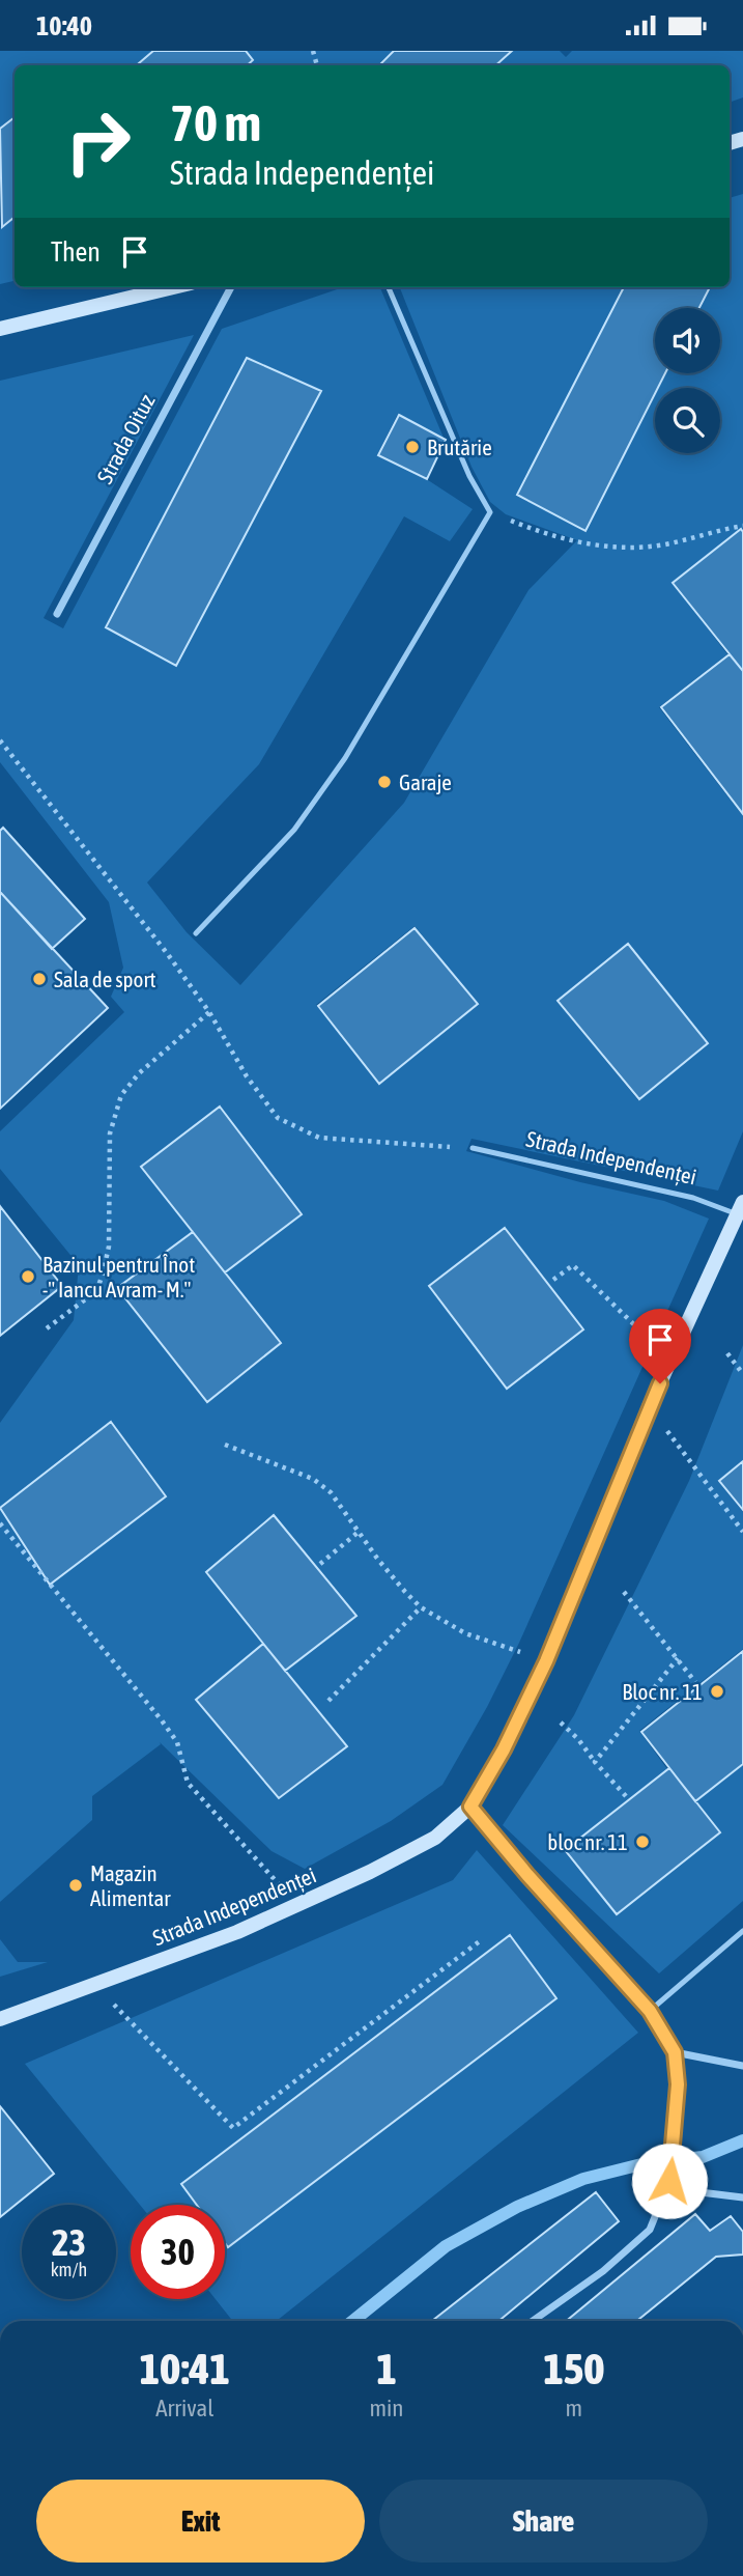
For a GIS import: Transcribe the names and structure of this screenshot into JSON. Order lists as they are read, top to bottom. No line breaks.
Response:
{"streets":{"street":["Strada Oituz","Strada Independenței"]},"places":["Brutărie","Garaje","Sala de sport","Bazinul pentru Înot -\" Iancu Avram- M.\"","Bloc nr. 11","bloc nr. 11","Magazin Alimentar"],"page":{"status":"10:40","turn":["70 m","Strada Independenței"],"then":"Then","speed":"23 km/h","limit":"30","eta":["10:41","Arrival","1","min","150","m"],"buttons":["Exit","Share"]}}
